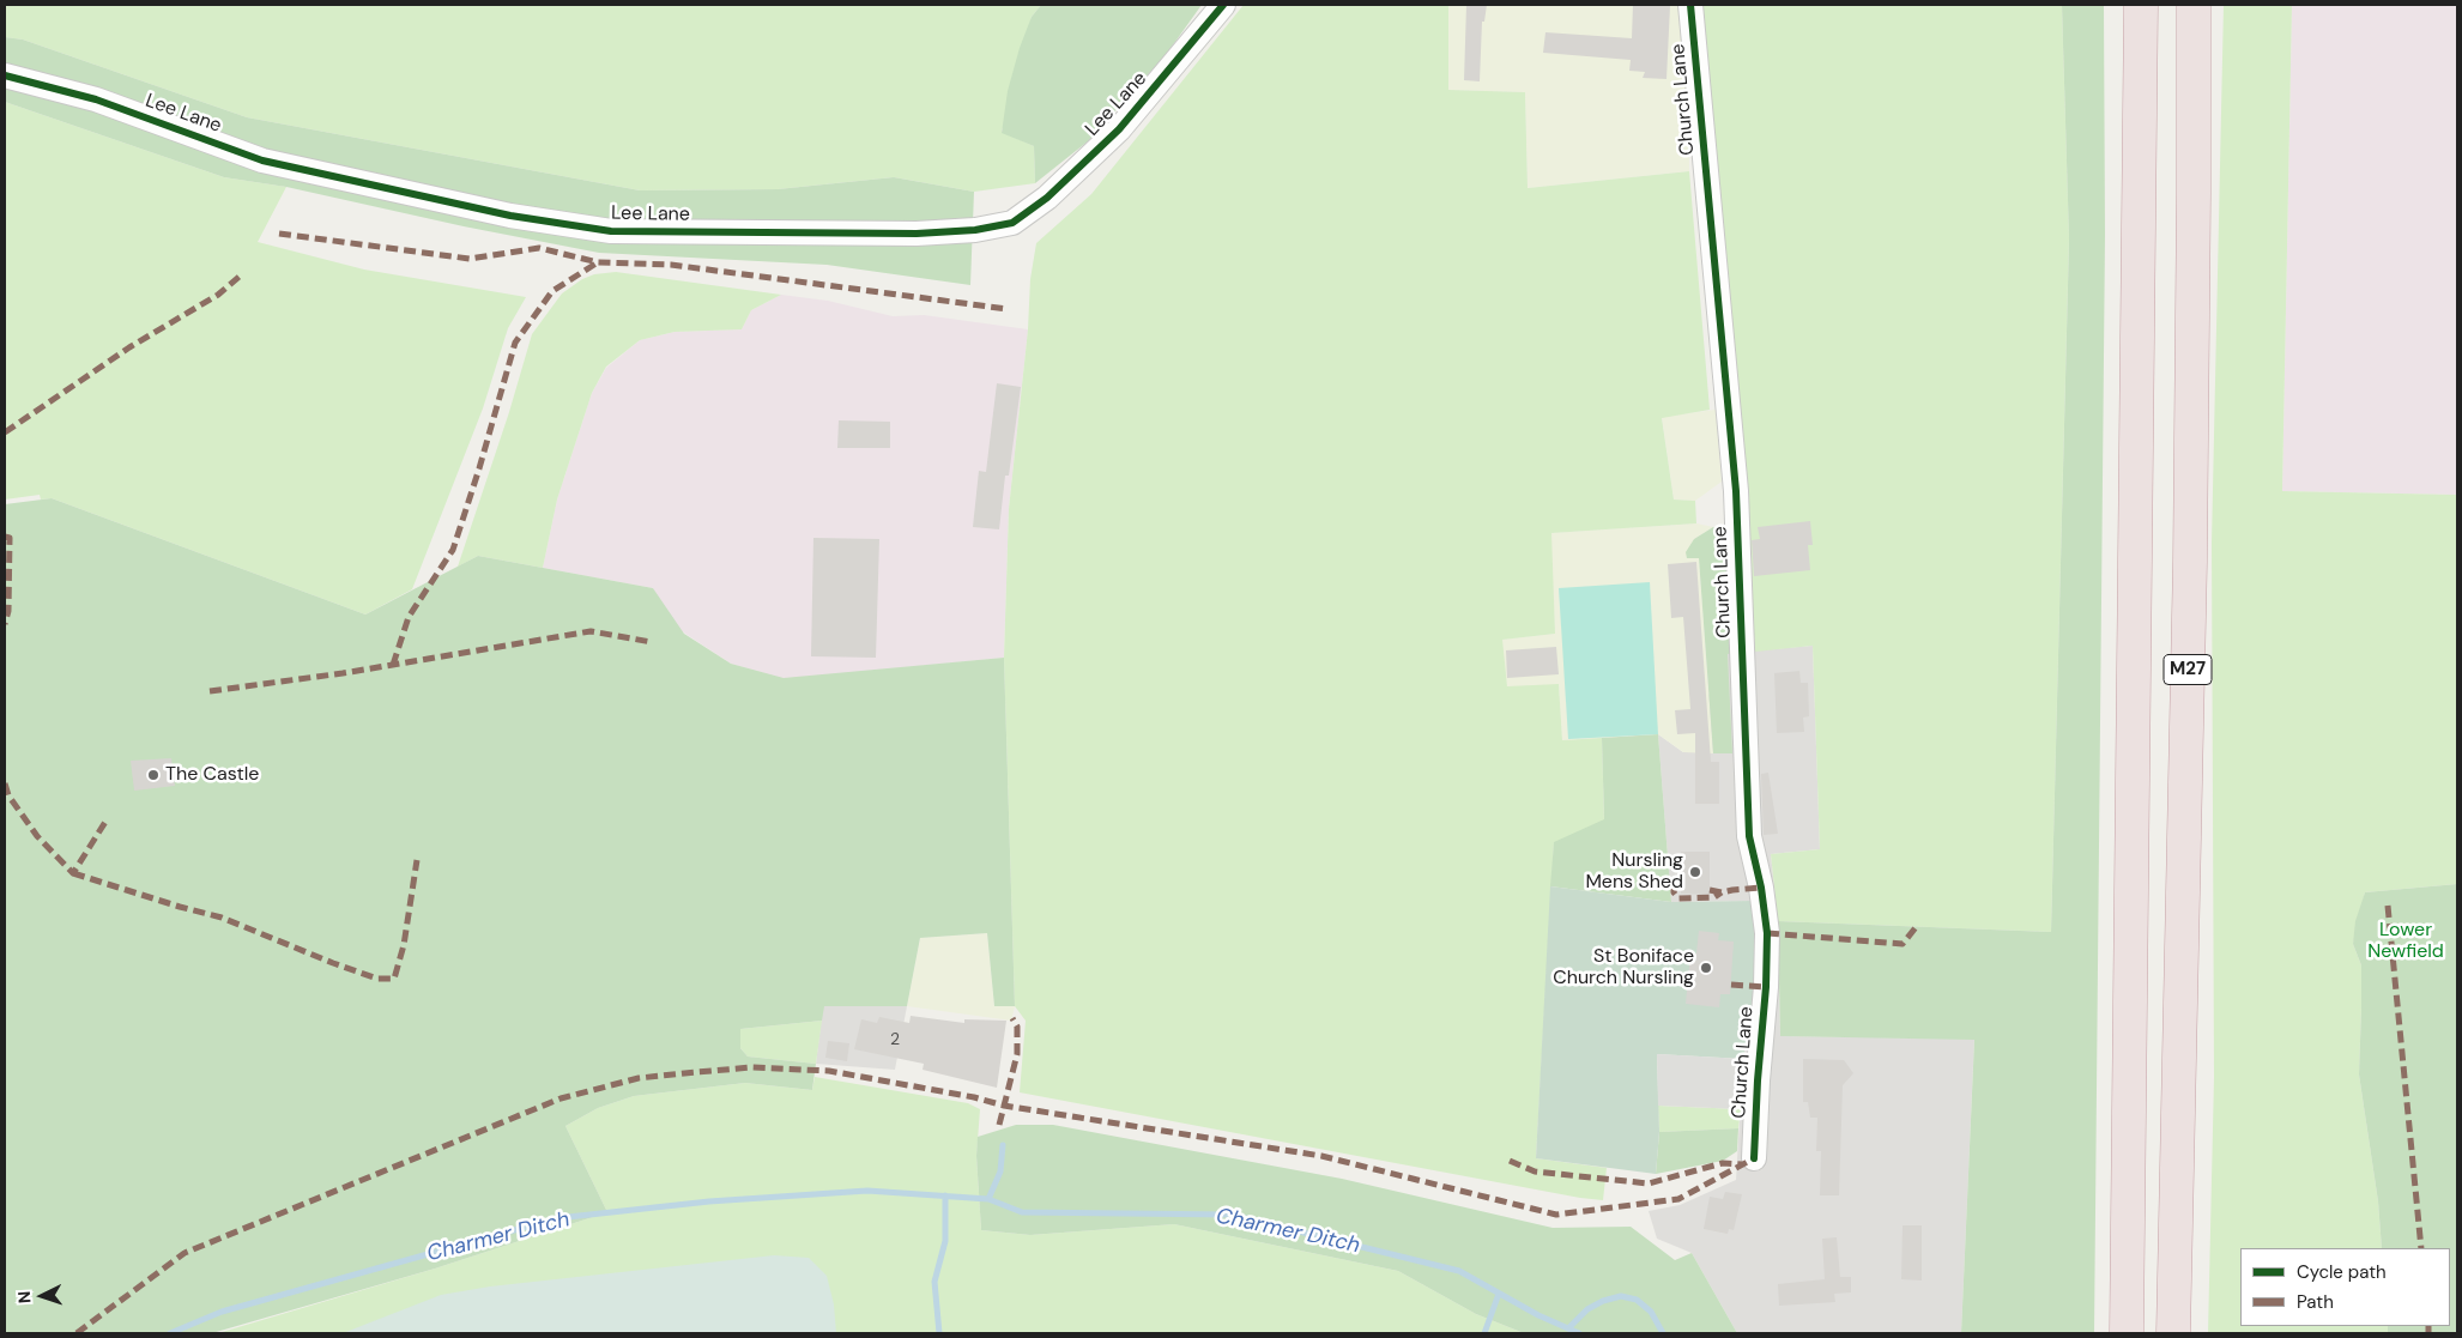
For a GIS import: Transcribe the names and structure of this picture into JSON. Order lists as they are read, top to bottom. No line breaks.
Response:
{"streets":{"highway":["M27"],"street":["Church Lane","Lee Lane"]},"water":["Charmer Ditch"],"parks":["Lower Newfield"],"places":["The Castle","Nursling Mens Shed","St Boniface Church Nursling"],"house_numbers":["2"],"legend":["Cycle path","Path"],"north":"left"}
